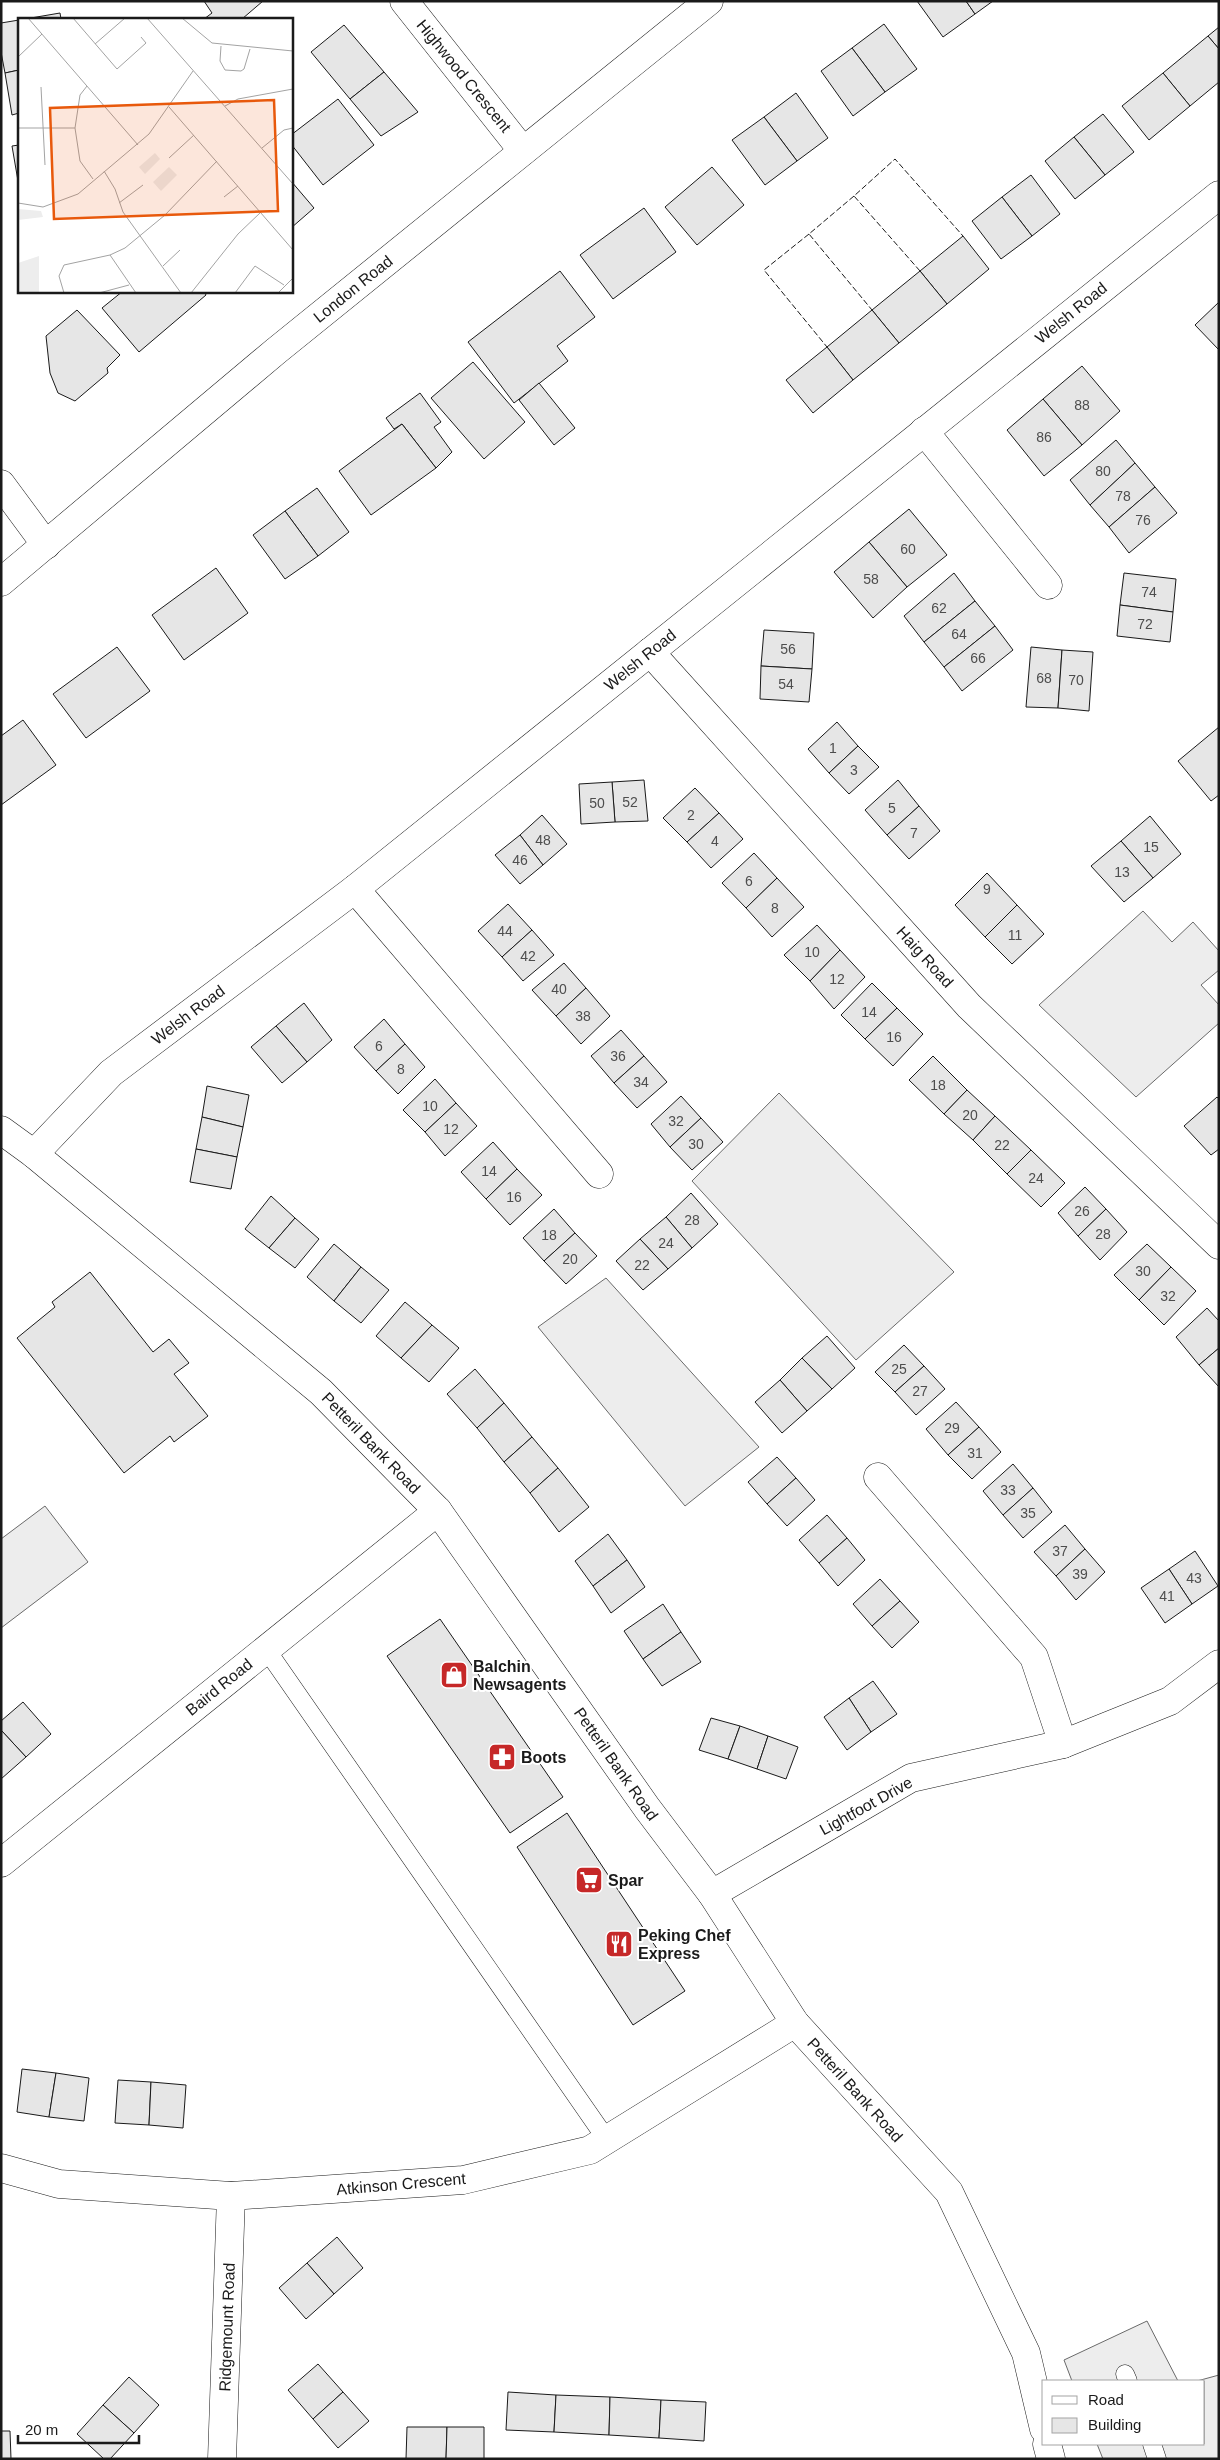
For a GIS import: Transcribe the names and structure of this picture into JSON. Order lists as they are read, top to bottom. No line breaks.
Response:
{"streets":{"street":["Highwood Crescent","London Road","Welsh Road","Haig Road","Petteril Bank Road","Baird Road","Lightfoot Drive","Atkinson Crescent","Ridgemount Road"]},"crossings":[["Highwood Crescent","London Road"],["Welsh Road","Haig Road"],["Welsh Road","Petteril Bank Road"],["Petteril Bank Road","Baird Road"],["Petteril Bank Road","Lightfoot Drive"],["Petteril Bank Road","Atkinson Crescent"],["Atkinson Crescent","Ridgemount Road"]],"places":{"shop":["Balchin Newsagents"],"pharmacy":["Boots"],"supermarket":["Spar"],"restaurant":["Peking Chef Express"]},"house_numbers":["88","86","80","78","76","60","58","74","62","72","64","56","66","68","70","54","1","3","52","50","5","2","7","48","4","15","46","13","6","9","8","44","11","10","42","12","40","14","38","16","6","36","8","34","18","10","20","32","12","30","22","14","24","16","26","28","28","18","24","20","22","30","32","25","27","29","31","33","35","37","39","43","41"],"legend":["Road","Building"],"scale_bar":"20 m"}
